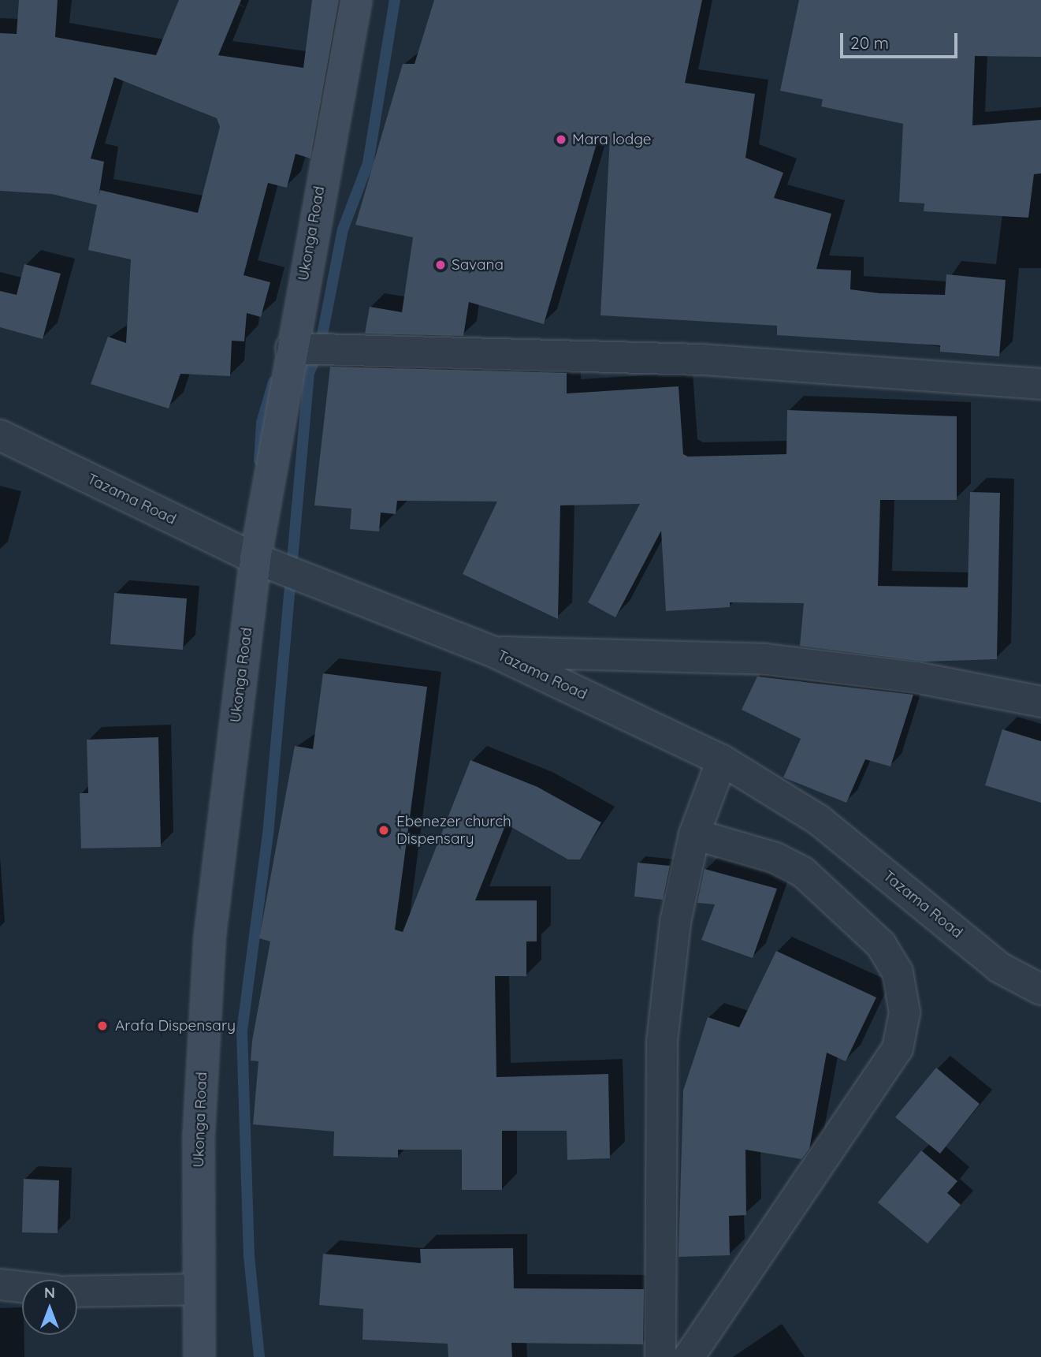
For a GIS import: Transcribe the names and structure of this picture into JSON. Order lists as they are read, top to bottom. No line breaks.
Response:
{"streets":{"street":["Ukonga Road","Tazama Road"]},"crossings":[["Ukonga Road","Tazama Road"]],"places":["Mara lodge","Savana","Ebenezer church Dispensary","Arafa Dispensary"],"scale_bar":"20 m","north":"top"}
